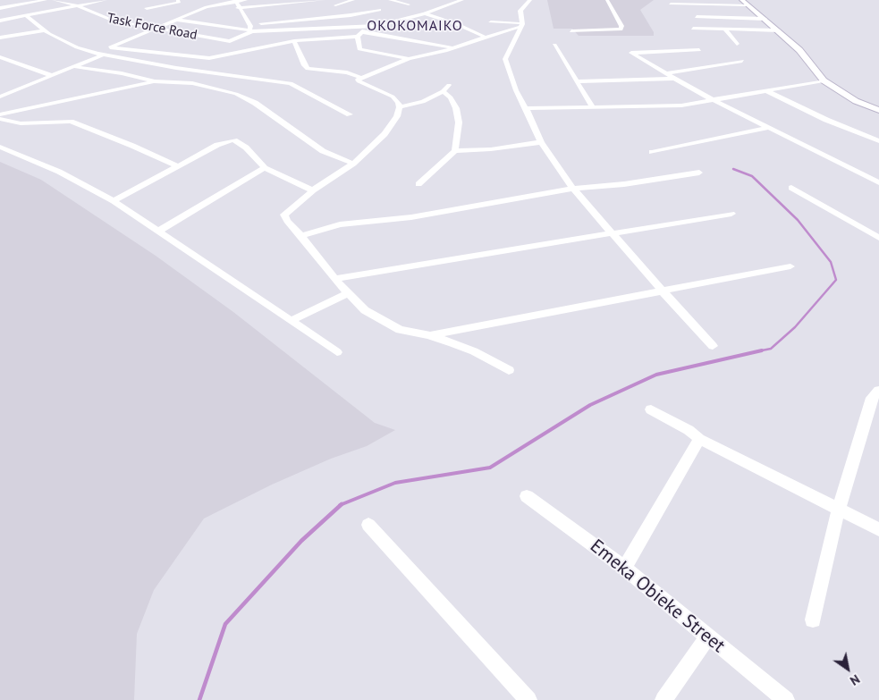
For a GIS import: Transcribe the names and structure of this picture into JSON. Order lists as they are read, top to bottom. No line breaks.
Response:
{"streets":{"street":["Task Force Road","Emeka Obieke Street"]},"districts":["OKOKOMAIKO"],"north":"bottom right"}
